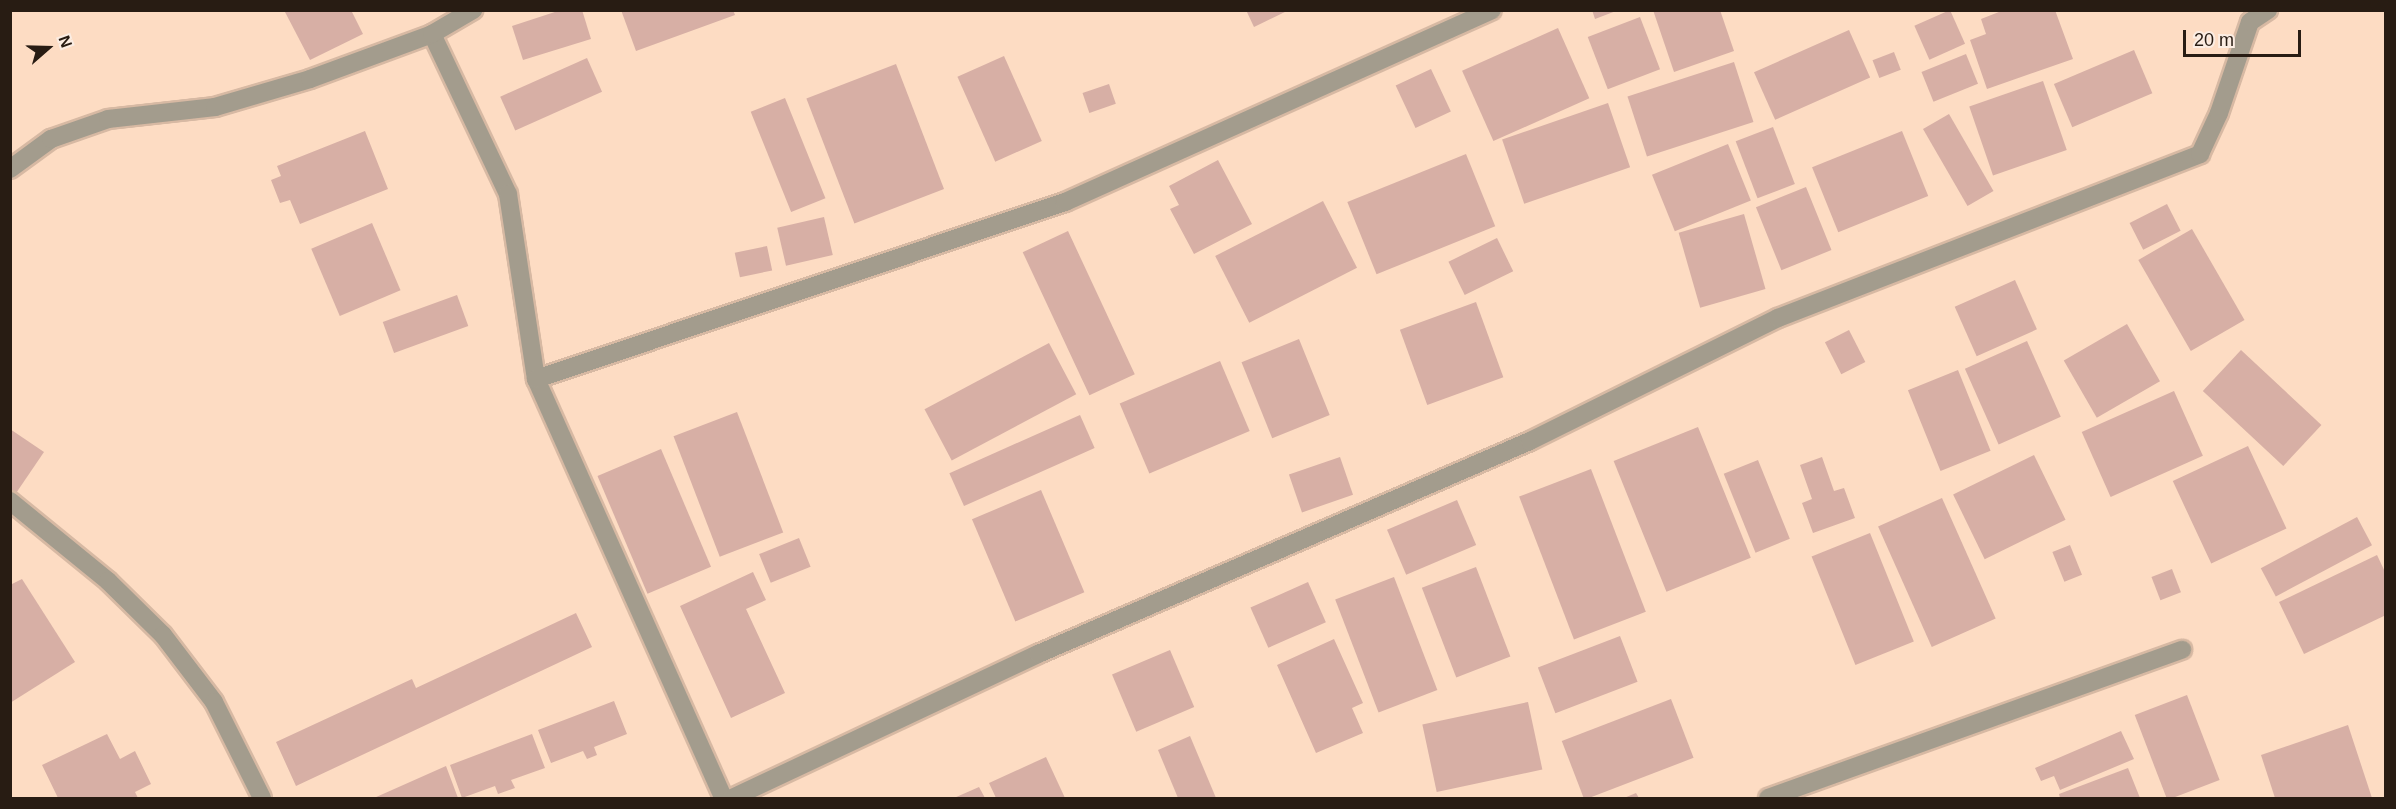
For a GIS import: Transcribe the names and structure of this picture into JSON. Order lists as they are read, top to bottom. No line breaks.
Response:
{"scale_bar":"20 m","north":"right"}
